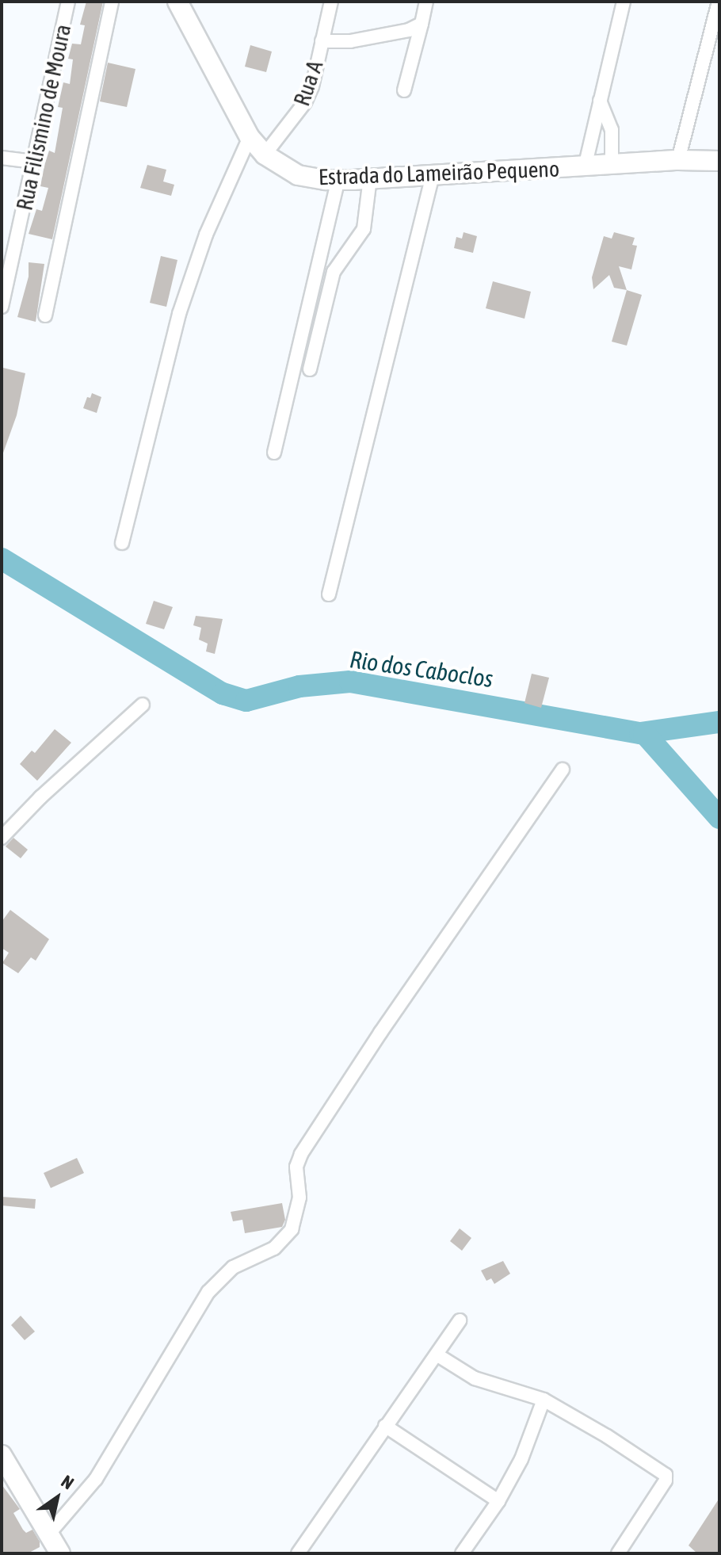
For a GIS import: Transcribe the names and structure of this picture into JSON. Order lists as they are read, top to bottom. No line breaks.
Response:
{"streets":{"street":["Rua A","Rua Filismino de Moura","Estrada do Lameirão Pequeno"]},"crossings":[["Rua A","Estrada do Lameirão Pequeno"]],"water":["Rio dos Caboclos"],"north":"top right"}
